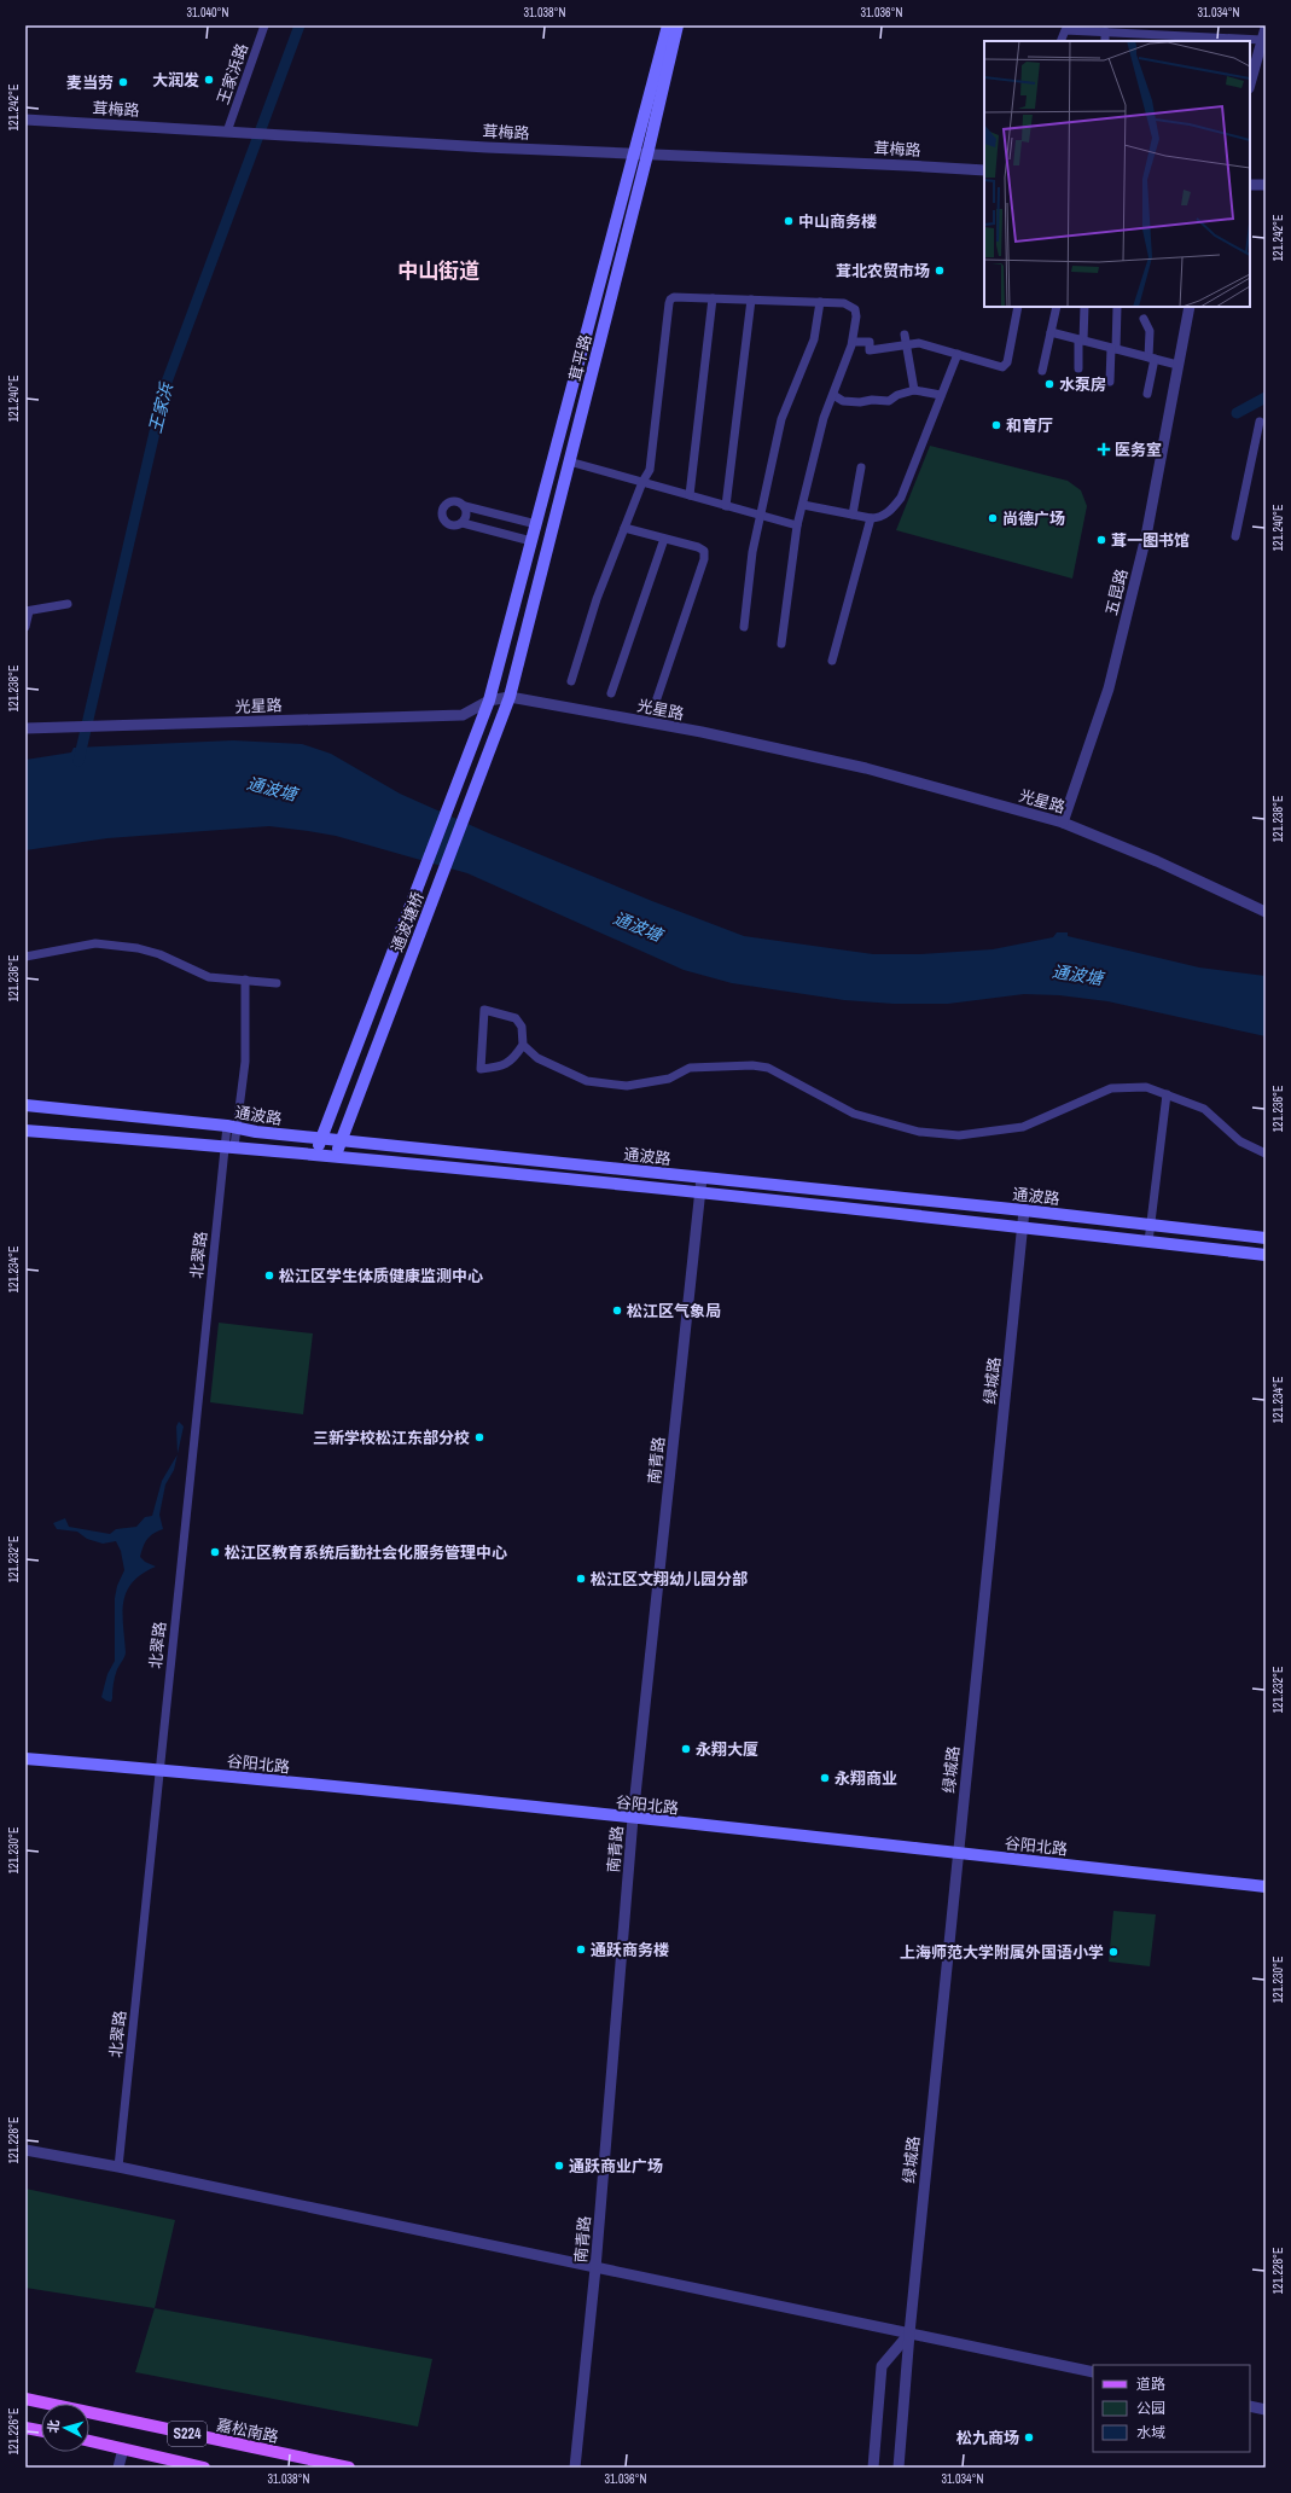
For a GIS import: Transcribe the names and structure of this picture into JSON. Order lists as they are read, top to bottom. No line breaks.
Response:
{"streets":{"main road":["茸平路","通波塘桥","通波路","谷阳北路","嘉松南路","S224"],"street":["王家浜路","茸梅路","五昆路","光星路","北翠路","绿城路","南青路"]},"crossings":[["王家浜路","茸梅路"],["茸梅路","茸平路"],["茸平路","光星路"],["茸平路","通波塘桥"],["五昆路","光星路"],["光星路","通波塘桥"],["通波塘桥","通波路"],["通波路","北翠路"],["通波路","绿城路"],["通波路","南青路"],["北翠路","谷阳北路"],["绿城路","谷阳北路"],["南青路","谷阳北路"]],"districts":["中山街道"],"water":["王家浜","通波塘"],"places":{"other":["大润发","麦当劳","中山商务楼","茸北农贸市场","水泵房","和育厅","尚德广场","茸一图书馆","松江区学生体质健康监测中心","松江区气象局","三新学校松江东部分校","松江区教育系统后勤社会化服务管理中心","松江区文翔幼儿园分部","永翔大厦","永翔商业","通跃商务楼","上海师范大学附属外国语小学","通跃商业广场","松九商场"],"health":["医务室"]},"legend":["道路","公园","水域"],"north":"left","coordinates":["31.040°N","31.038°N","31.036°N","31.034°N","121.242°E","121.240°E","121.238°E","121.236°E","121.234°E","121.232°E","121.230°E","121.228°E","121.226°E"]}
